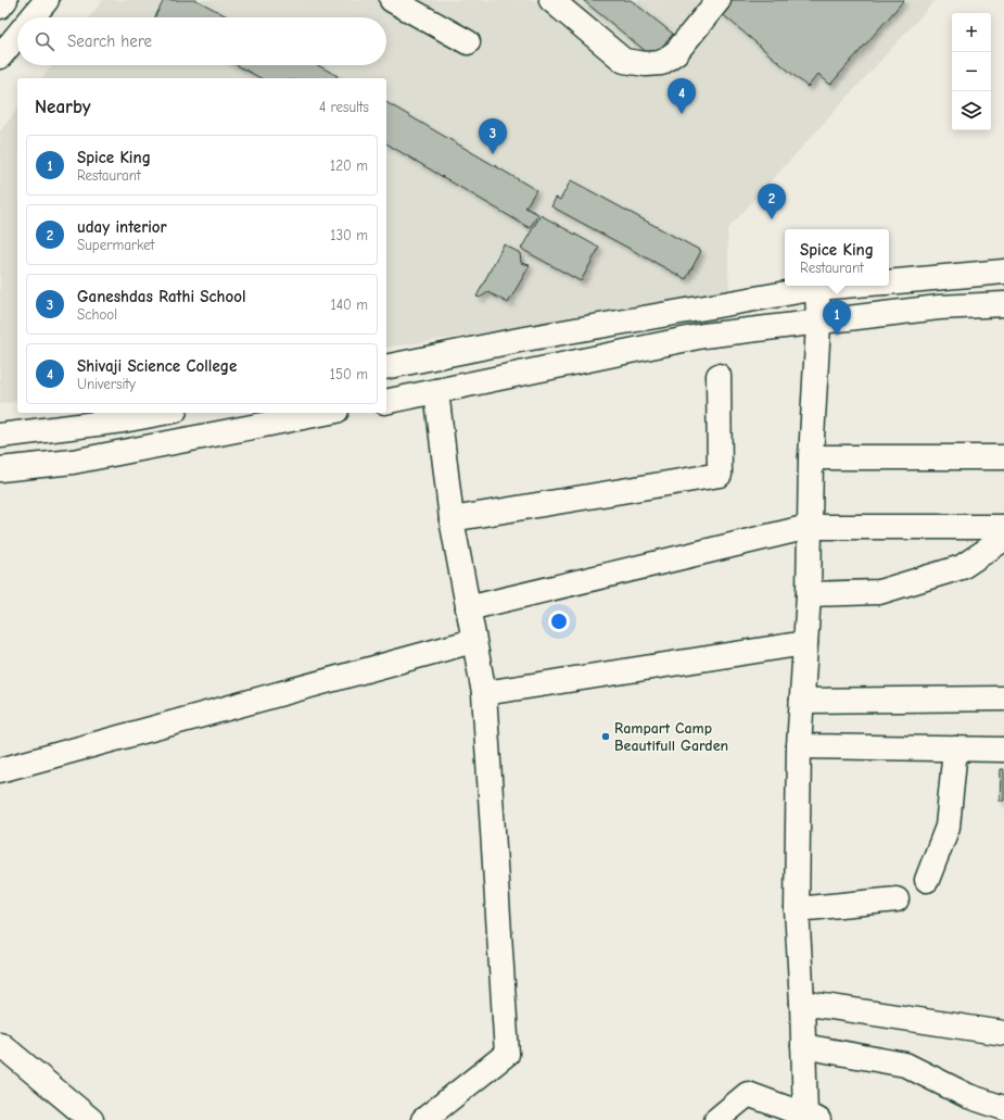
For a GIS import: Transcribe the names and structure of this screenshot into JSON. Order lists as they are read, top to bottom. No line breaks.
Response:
{"places":["Rampart Camp Beautifull Garden"],"page":{"map_buttons":["+","−"],"search":"Search here","pins":["4","3","2","1"],"heading":["Nearby","4 results"],"list":[{"mark":"1","name":"Spice King","note":"Restaurant","value":"120 m"},{"mark":"2","name":"uday interior","note":"Supermarket","value":"130 m"},{"mark":"3","name":"Ganeshdas Rathi School","note":"School","value":"140 m"},{"mark":"4","name":"Shivaji Science College","note":"University","value":"150 m"}],"popup":["Spice King","Restaurant"]}}
